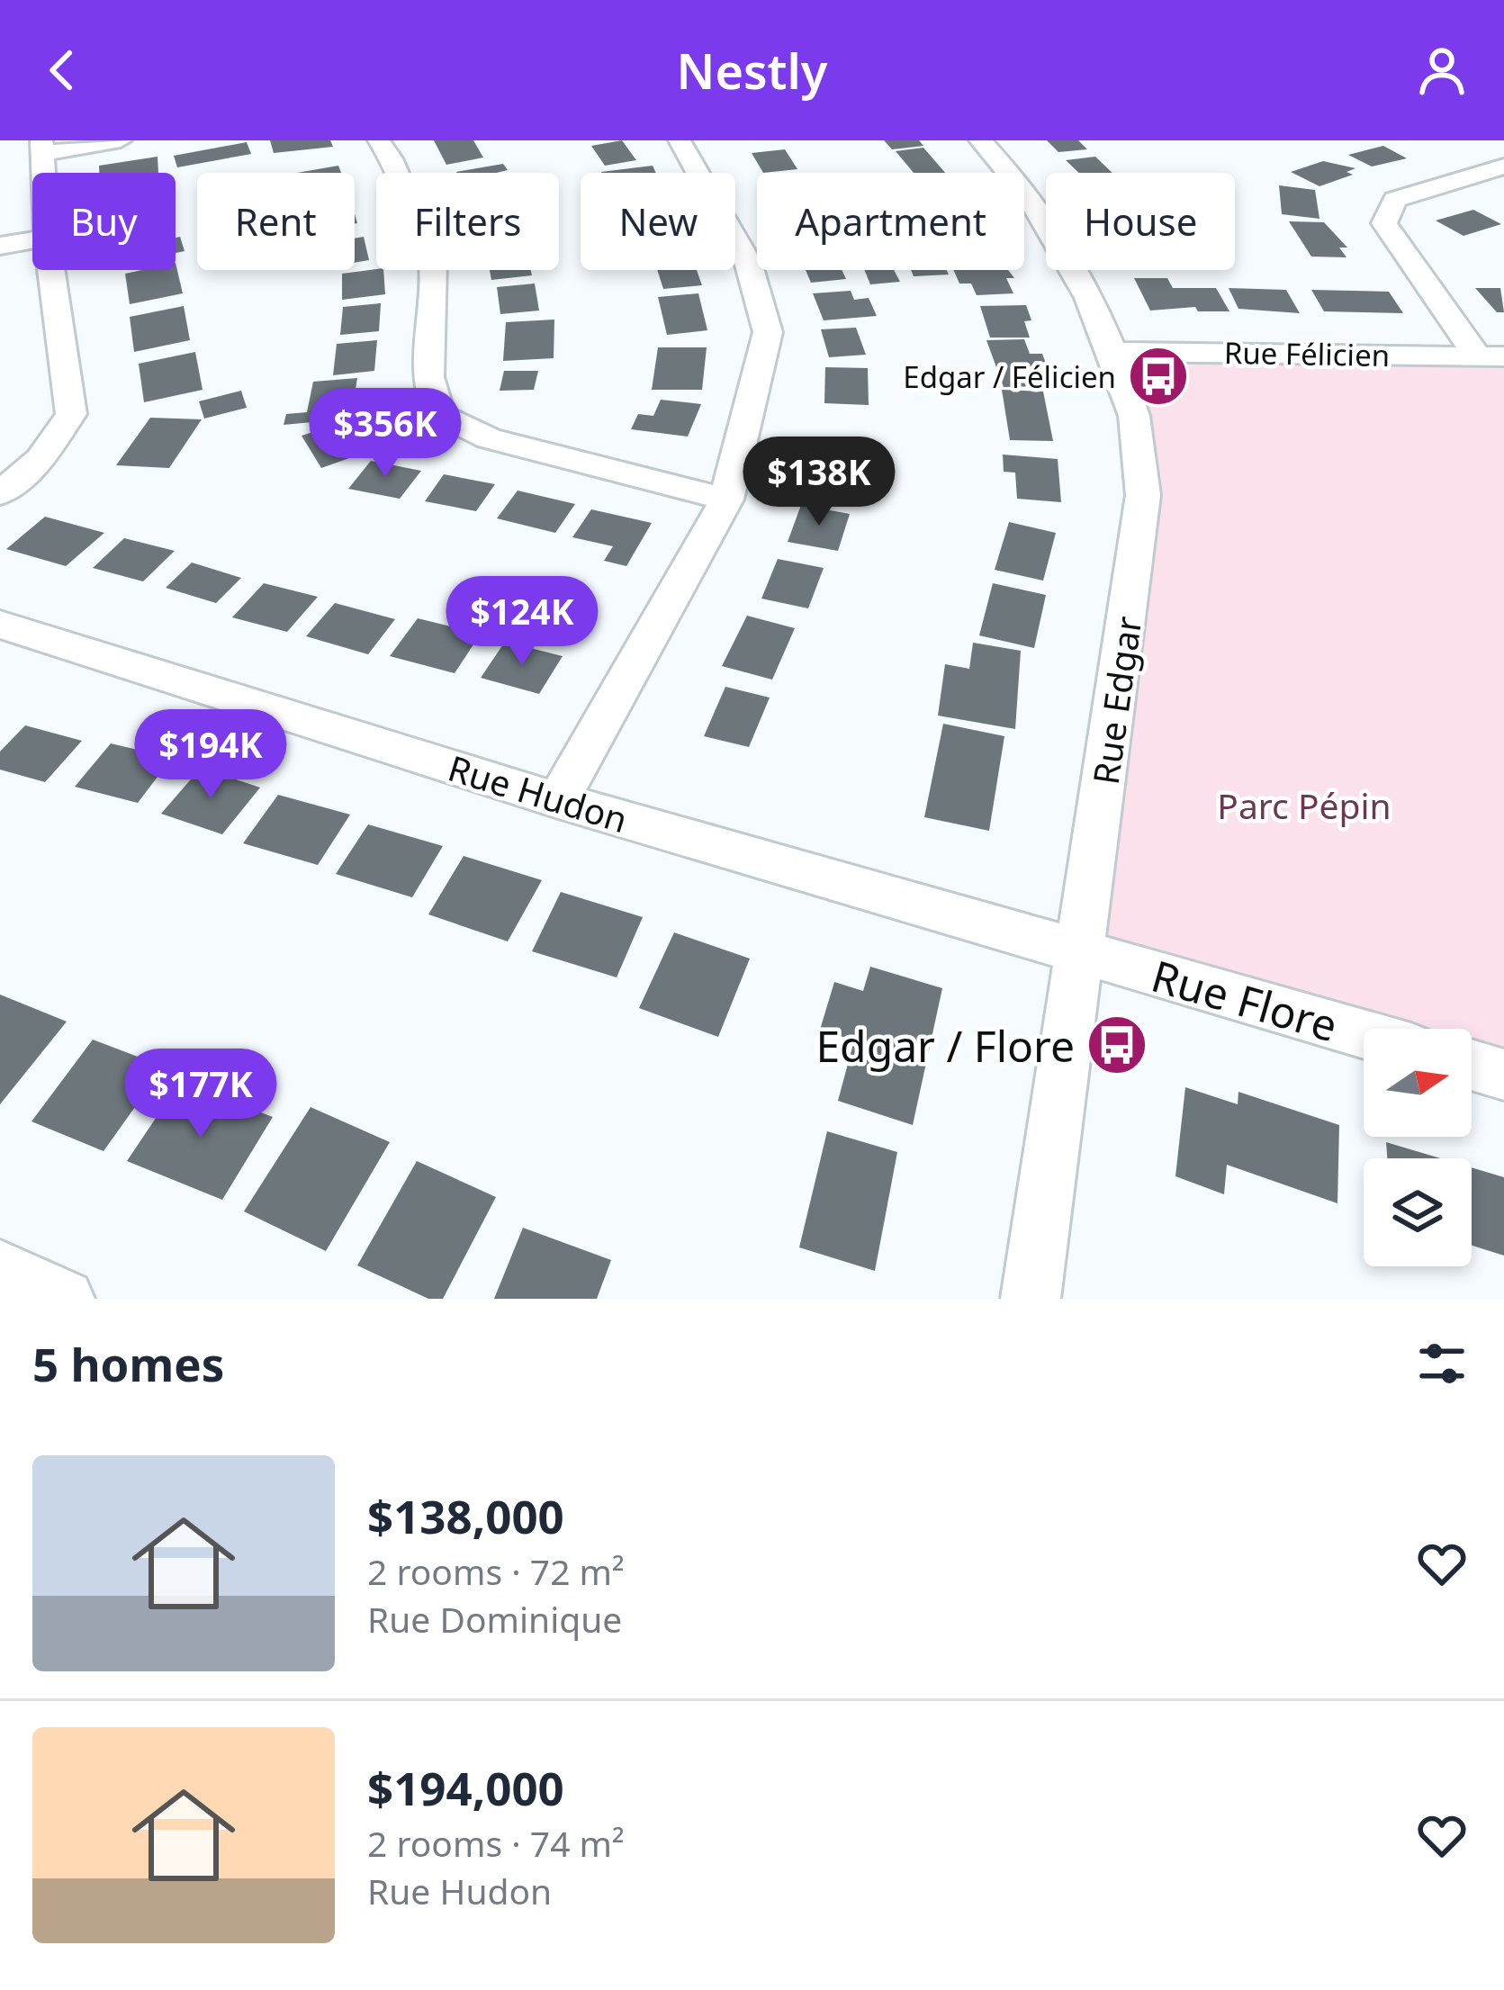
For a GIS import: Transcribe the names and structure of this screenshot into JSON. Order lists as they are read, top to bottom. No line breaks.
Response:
{"streets":{"street":["Rue Félicien","Rue Edgar","Rue Hudon","Rue Flore"]},"crossings":[["Rue Félicien","Rue Edgar"],["Rue Edgar","Rue Hudon"],["Rue Edgar","Rue Flore"],["Rue Hudon","Rue Flore"]],"parks":["Parc Pépin"],"places":{"bus stop":["Edgar / Félicien","Edgar / Flore"]},"north":"right","page":{"header":"Nestly","chip":["Buy","Rent","Filters","New","Apartment","House"],"price":["$356K","$138K","$124K","$194K","$177K"],"heading":"5 homes","list":[{"name":"$138,000","note":"2 rooms · 72 m² · Rue Dominique"},{"name":"$194,000","note":"2 rooms · 74 m² · Rue Hudon"}]}}
